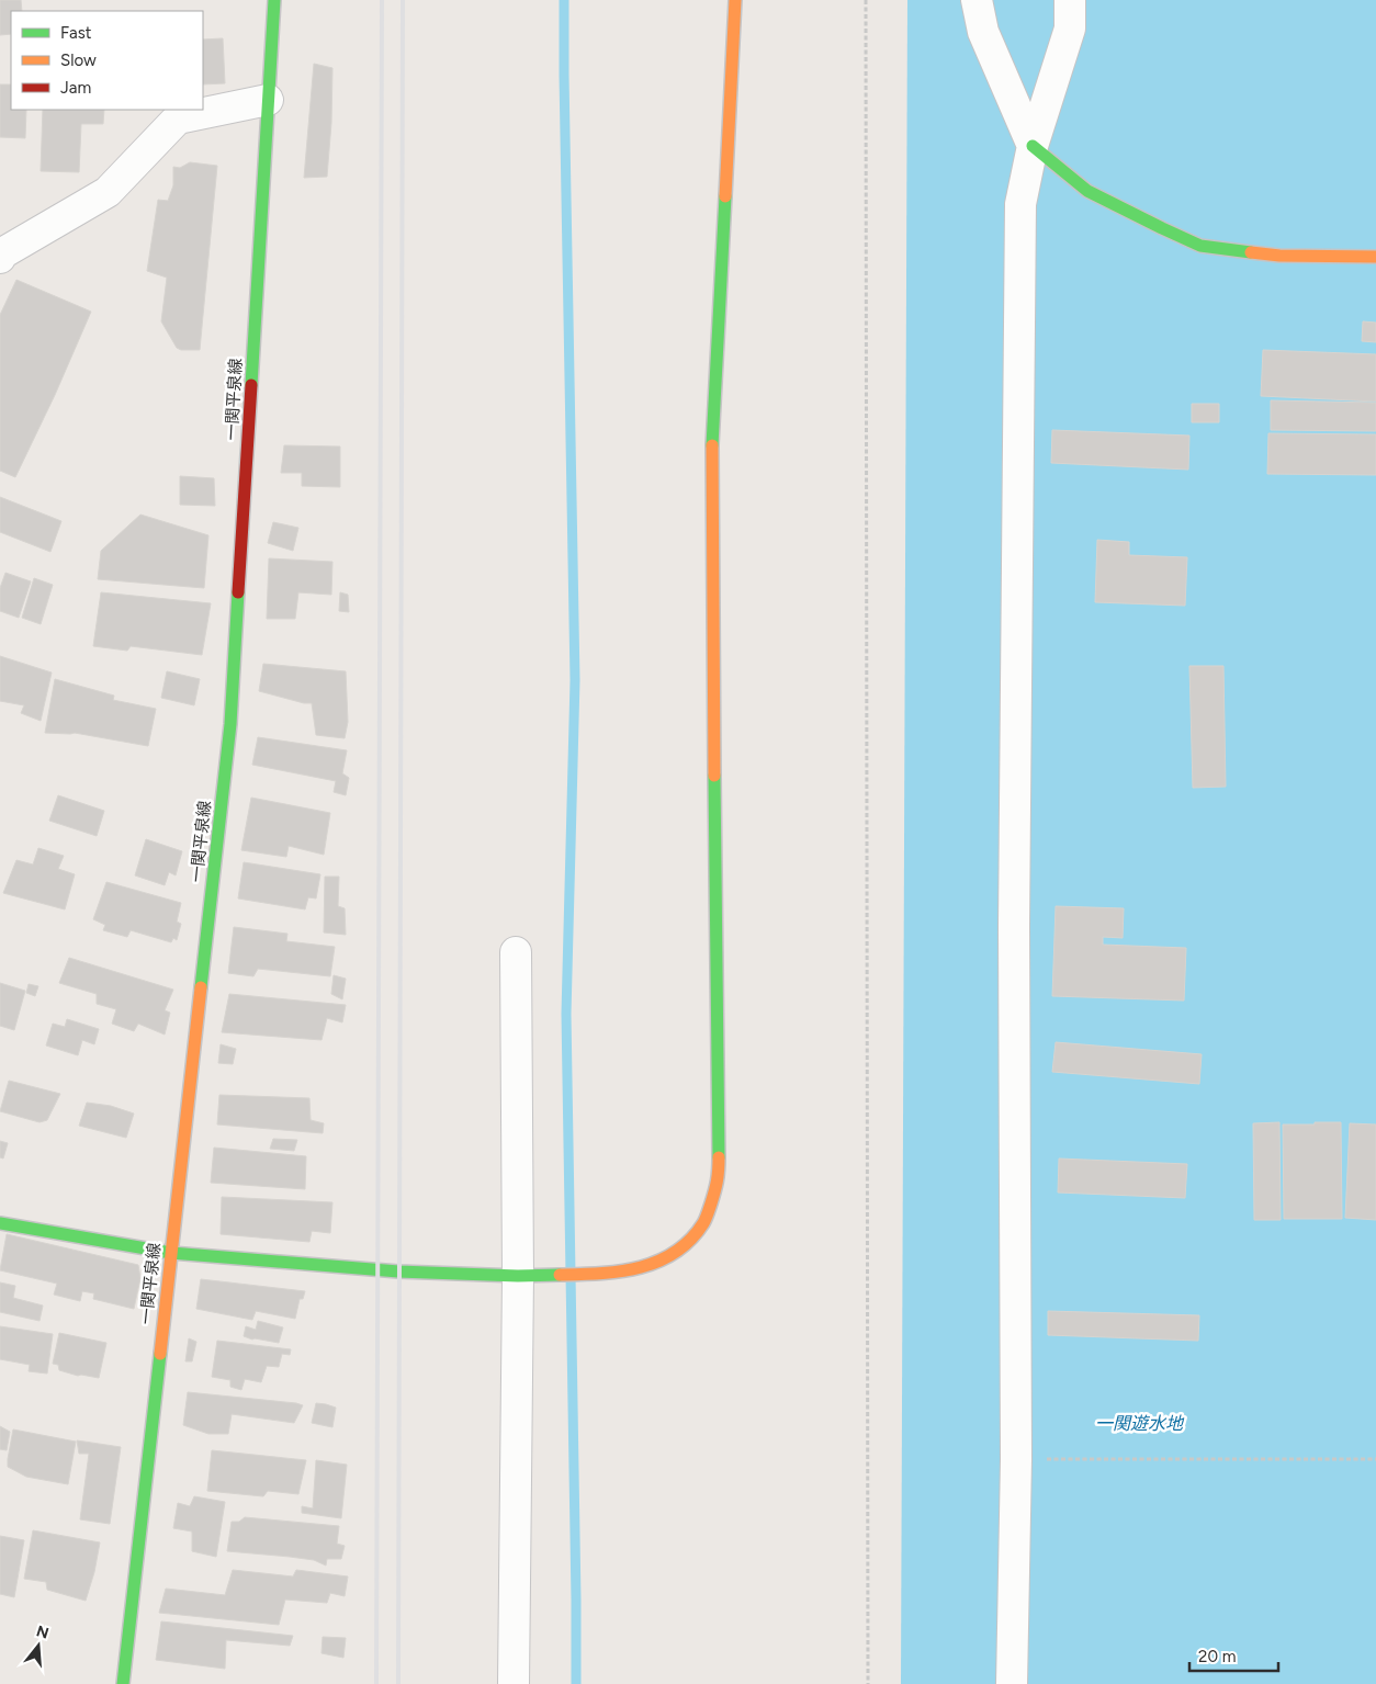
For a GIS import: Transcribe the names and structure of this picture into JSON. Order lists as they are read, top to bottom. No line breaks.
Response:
{"streets":{"street":["一関平泉線"]},"water":["一関遊水地"],"legend":["Fast","Slow","Jam"],"scale_bar":"20 m","north":"top"}
